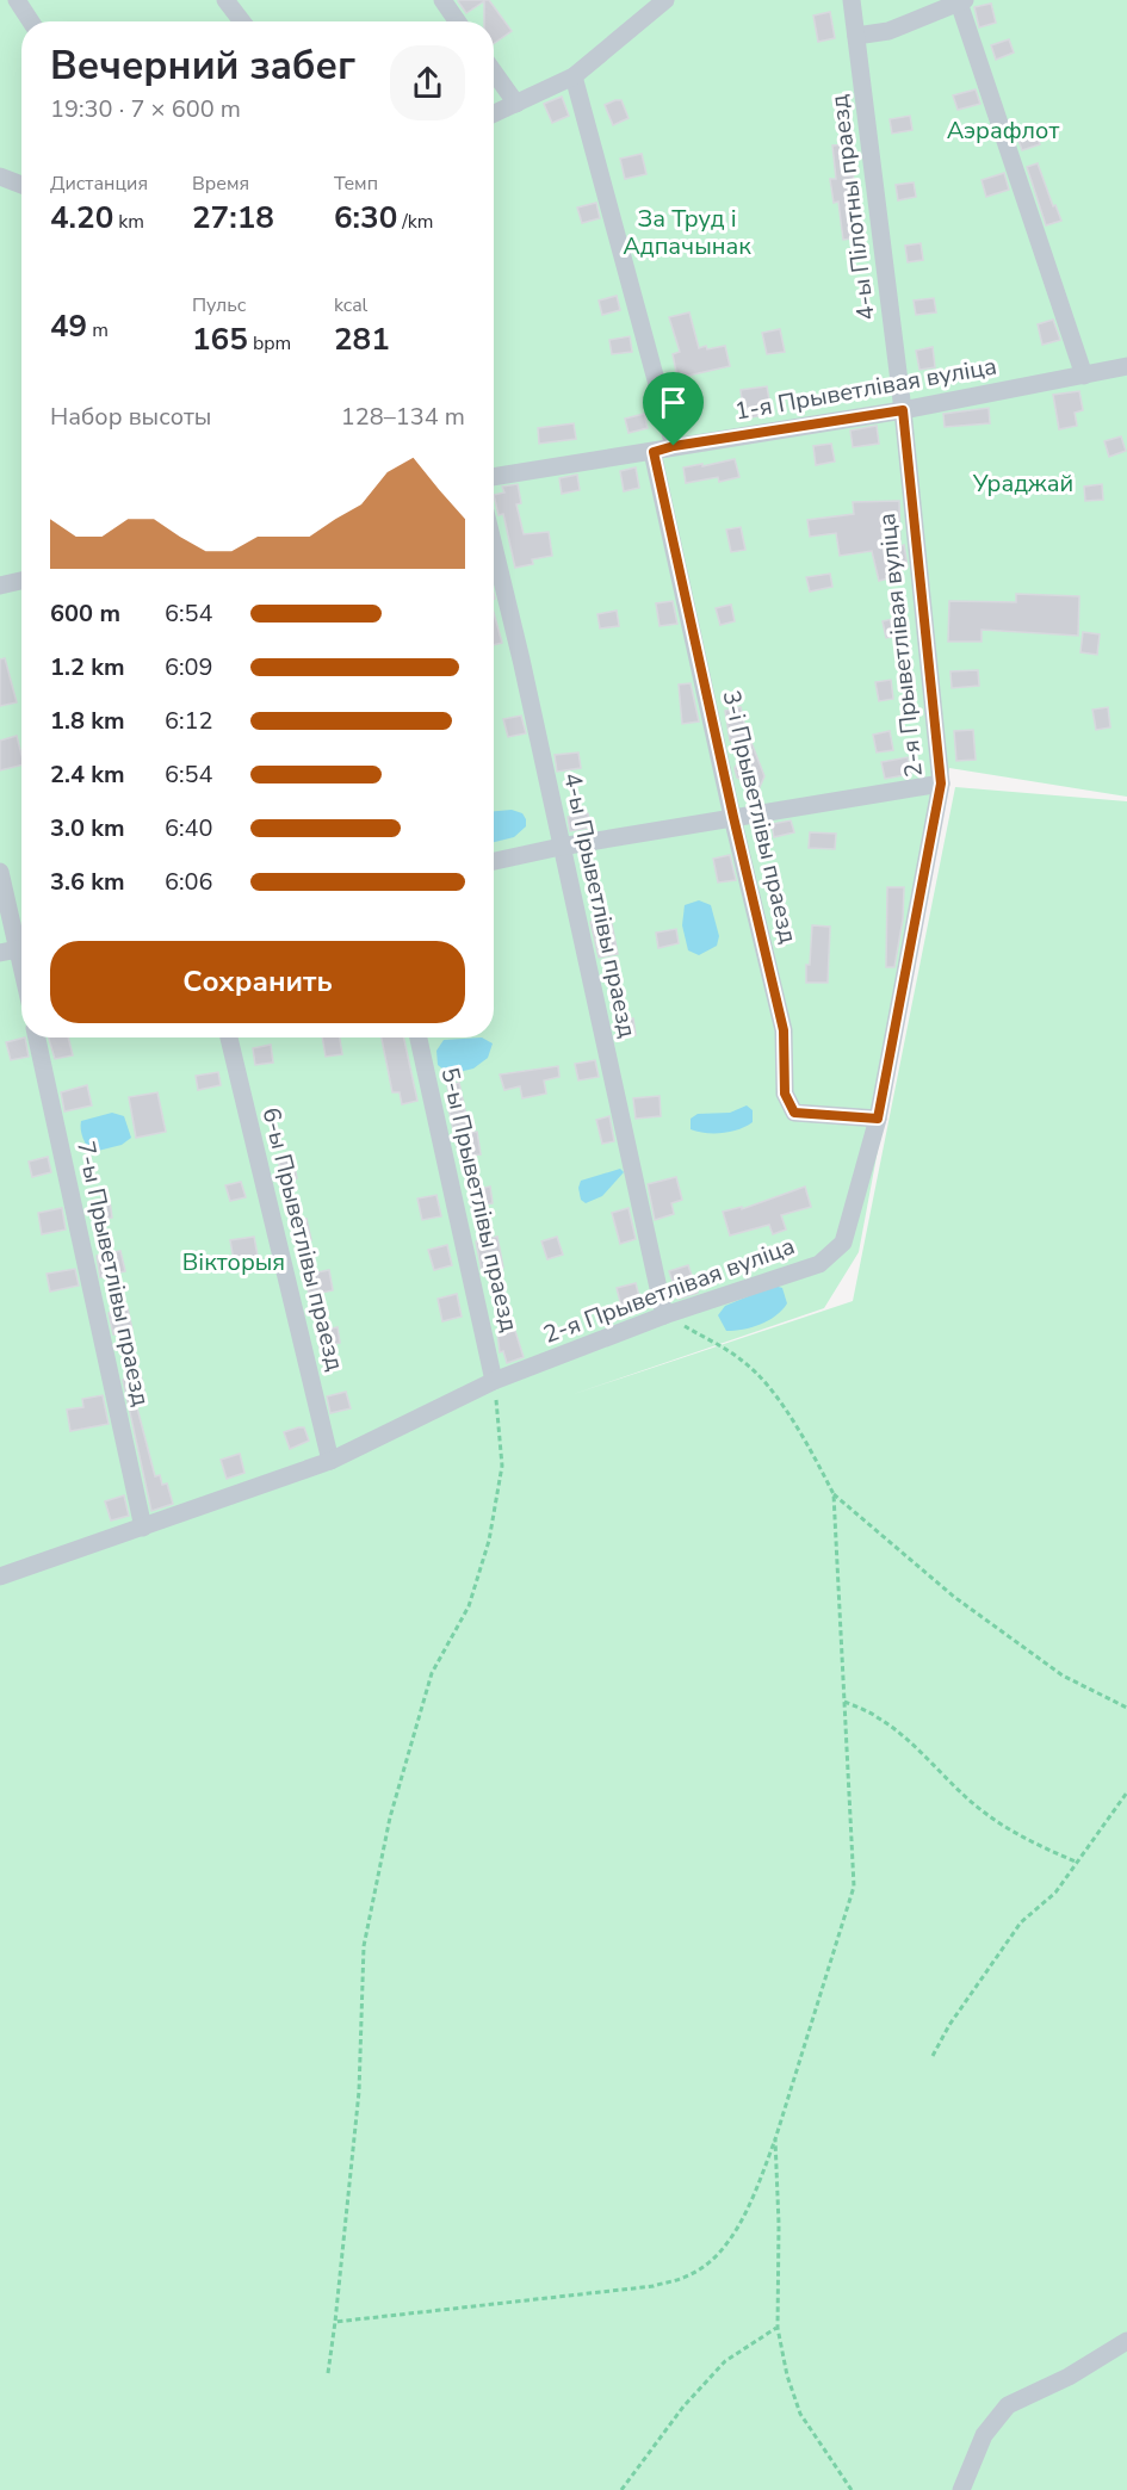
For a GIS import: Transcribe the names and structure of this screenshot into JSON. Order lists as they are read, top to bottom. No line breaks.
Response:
{"streets":{"street":["4-ы Пілотны праезд","1-я Прыветлівая вуліца","2-я Прыветлівая вуліца","3-і Прыветлівы праезд","4-ы Прыветлівы праезд","5-ы Прыветлівы праезд","6-ы Прыветлівы праезд","7-ы Прыветлівы праезд"]},"crossings":[["4-ы Пілотны праезд","1-я Прыветлівая вуліца"],["4-ы Пілотны праезд","2-я Прыветлівая вуліца"],["1-я Прыветлівая вуліца","2-я Прыветлівая вуліца"],["1-я Прыветлівая вуліца","3-і Прыветлівы праезд"],["2-я Прыветлівая вуліца","3-і Прыветлівы праезд"],["2-я Прыветлівая вуліца","4-ы Прыветлівы праезд"],["2-я Прыветлівая вуліца","5-ы Прыветлівы праезд"],["2-я Прыветлівая вуліца","6-ы Прыветлівы праезд"],["2-я Прыветлівая вуліца","7-ы Прыветлівы праезд"]],"parks":["Аэрафлот","За Труд і Адпачынак","Ураджай","Вікторыя"],"page":{"heading":["Вечерний забег","19:30 · 7 × 600 m"],"stats":[["Дистанция","4.20 km"],["Время","27:18"],["Темп","6:30 /km"],["49 m"],["Пульс","165 bpm"],["kcal","281"]],"chart":["Набор высоты","128–134 m"],"list":[{"name":"600 m","note":"6:54"},{"name":"1.2 km","note":"6:09"},{"name":"1.8 km","note":"6:12"},{"name":"2.4 km","note":"6:54"},{"name":"3.0 km","note":"6:40"},{"name":"3.6 km","note":"6:06"}],"buttons":"Сохранить"}}
